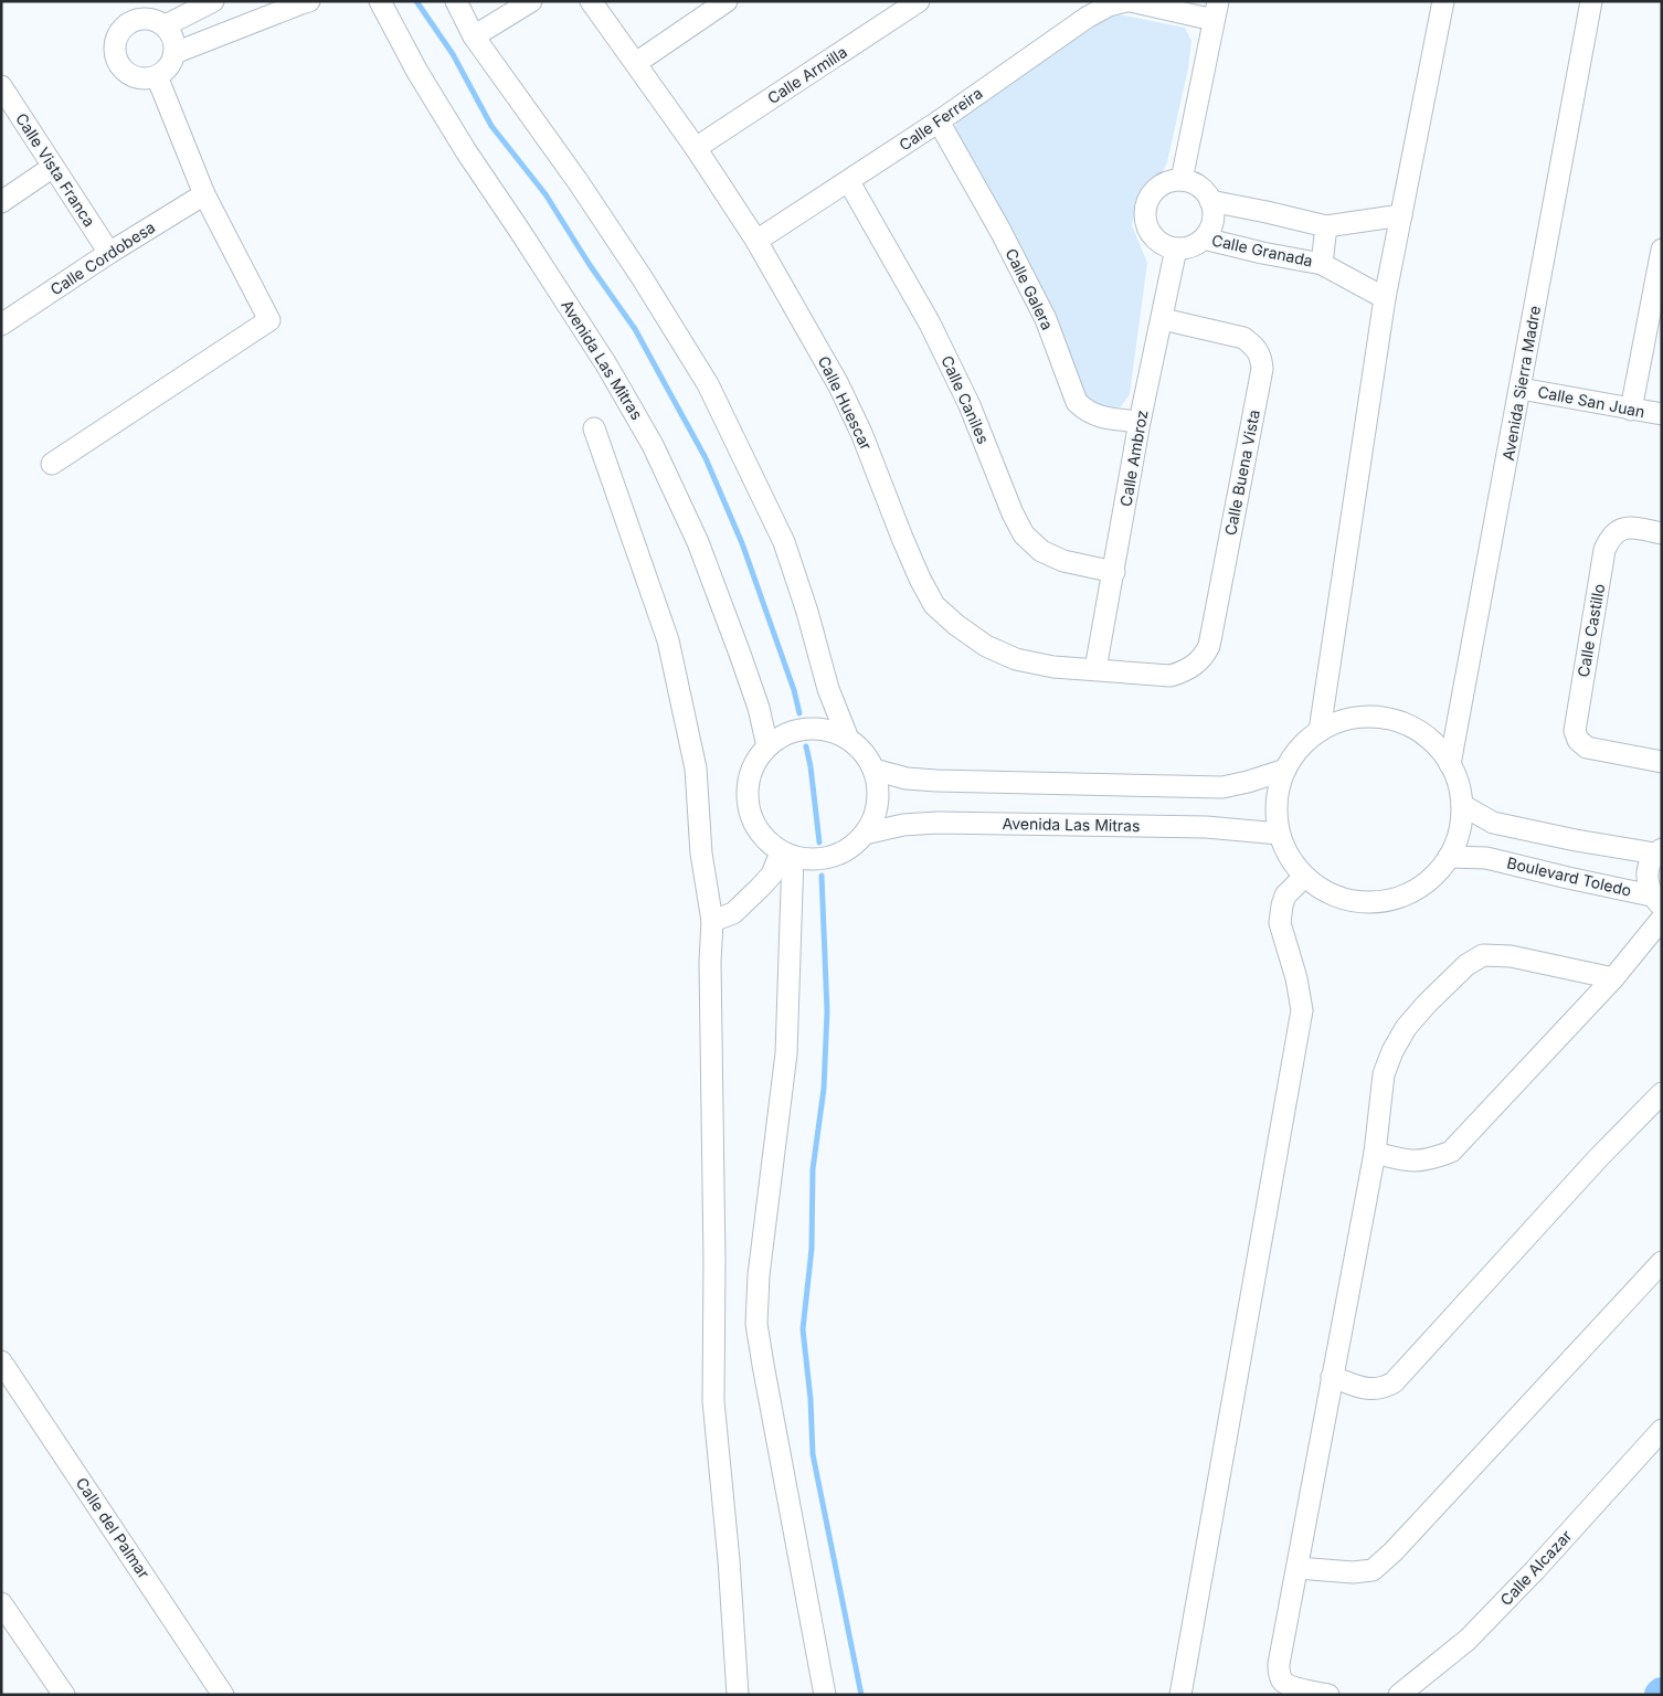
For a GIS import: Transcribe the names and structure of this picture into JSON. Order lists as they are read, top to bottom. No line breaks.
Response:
{"streets":{"street":["Calle Armilla","Calle Ferreira","Calle Vista Franca","Calle Granada","Calle Cordobesa","Calle Galera","Avenida Las Mitras","Avenida Sierra Madre","Calle Caniles","Calle San Juan","Calle Huescar","Calle Ambroz","Calle Buena Vista","Calle Castillo","Boulevard Toledo","Calle del Palmar","Calle Alcazar"]},"crossings":[["Calle Armilla","Calle Huescar"],["Calle Ferreira","Calle Galera"],["Calle Ferreira","Calle Caniles"],["Calle Ferreira","Calle Huescar"],["Calle Vista Franca","Calle Cordobesa"],["Calle Granada","Calle Ambroz"],["Calle Galera","Calle Ambroz"],["Avenida Las Mitras","Avenida Sierra Madre"],["Avenida Las Mitras","Boulevard Toledo"],["Avenida Sierra Madre","Calle San Juan"],["Avenida Sierra Madre","Boulevard Toledo"],["Calle Caniles","Calle Ambroz"],["Calle Huescar","Calle Ambroz"],["Calle Huescar","Calle Buena Vista"],["Calle Ambroz","Calle Buena Vista"]]}
